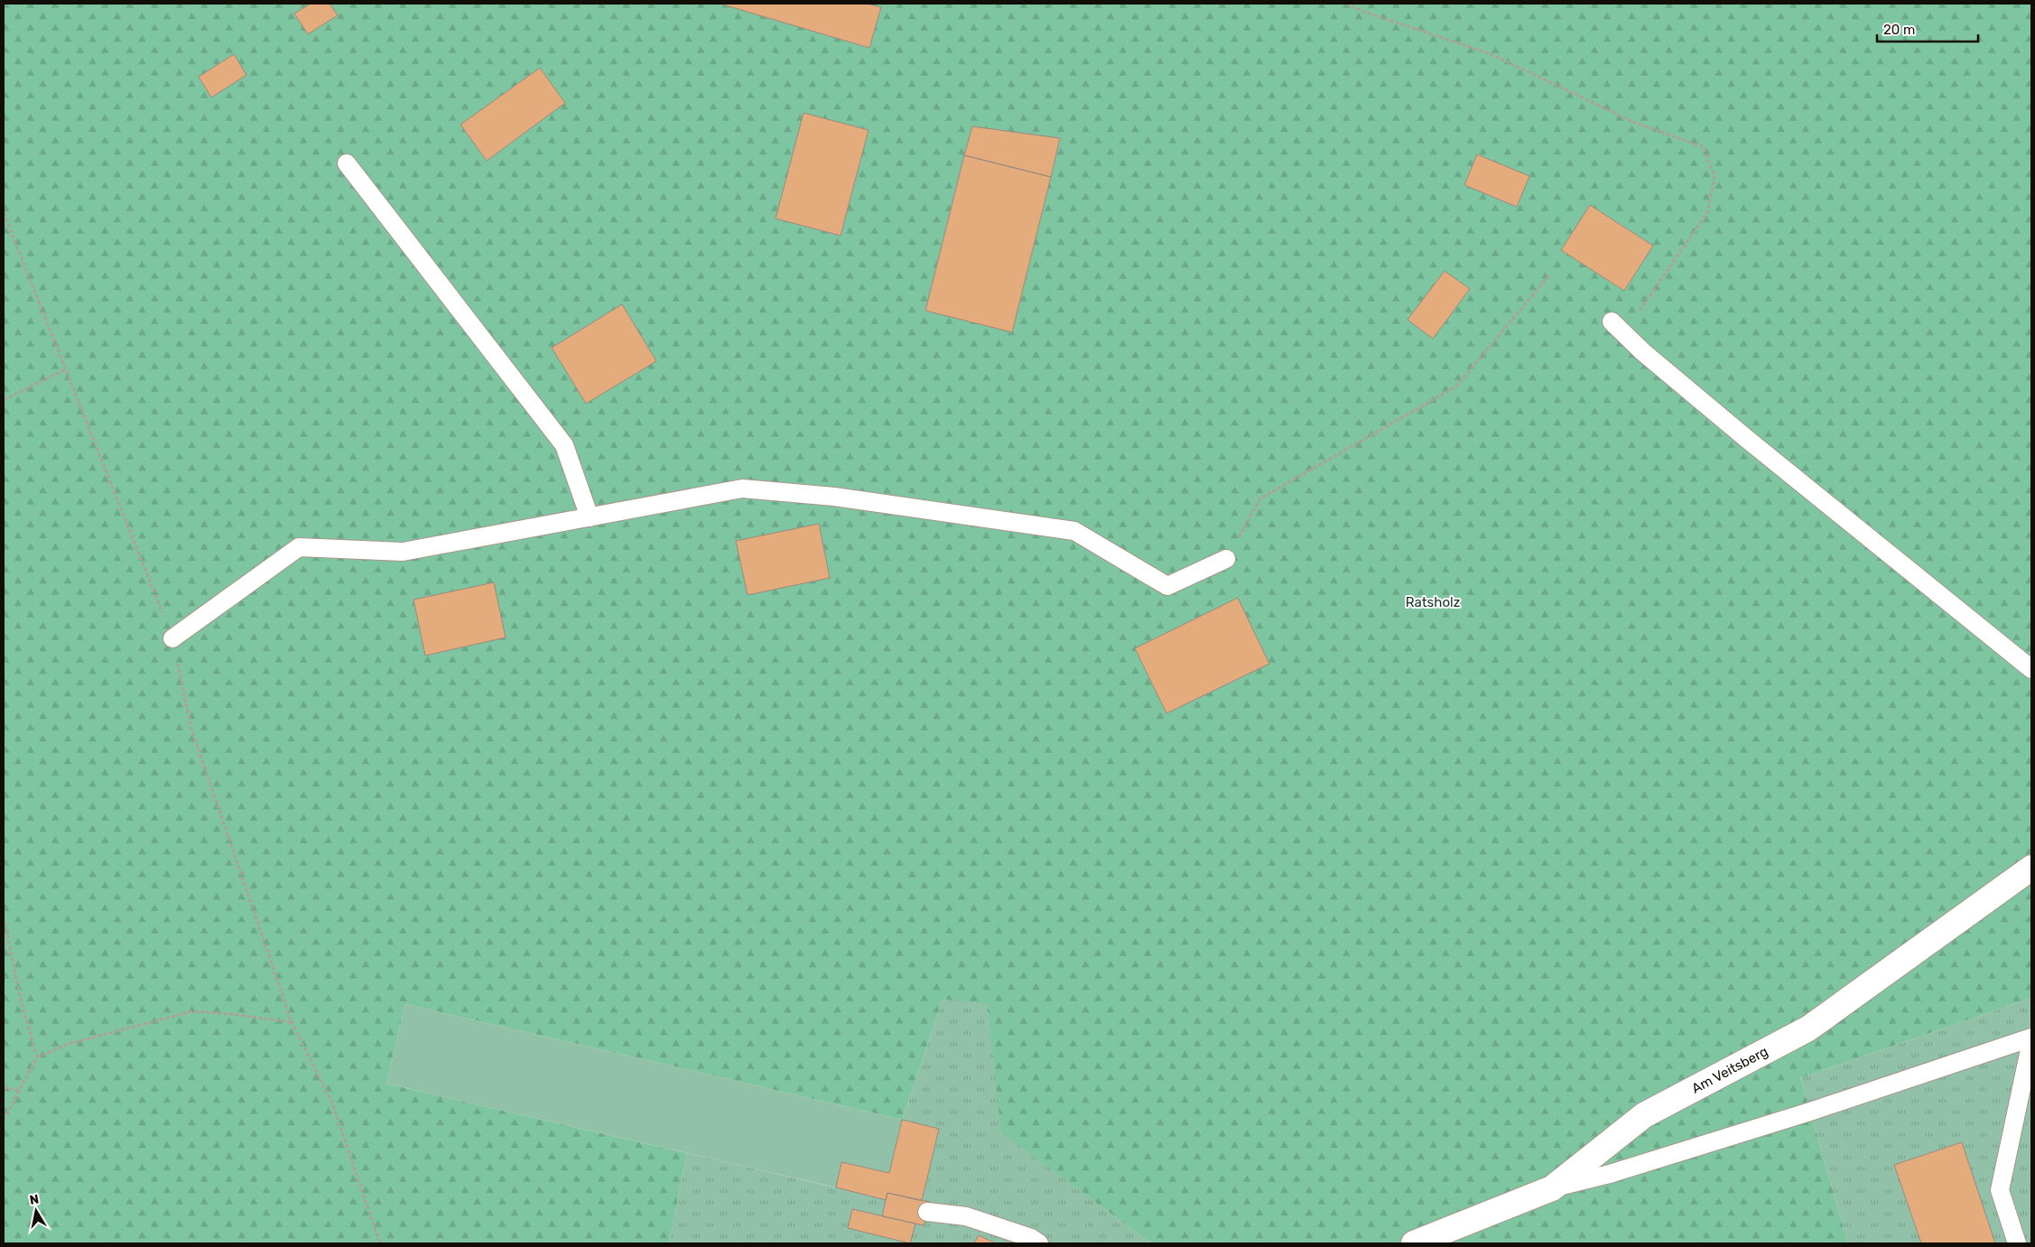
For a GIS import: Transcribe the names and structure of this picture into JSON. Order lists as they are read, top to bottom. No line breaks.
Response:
{"streets":{"street":["Am Veitsberg"]},"parks":["Ratsholz"],"scale_bar":"20 m","north":"top"}
